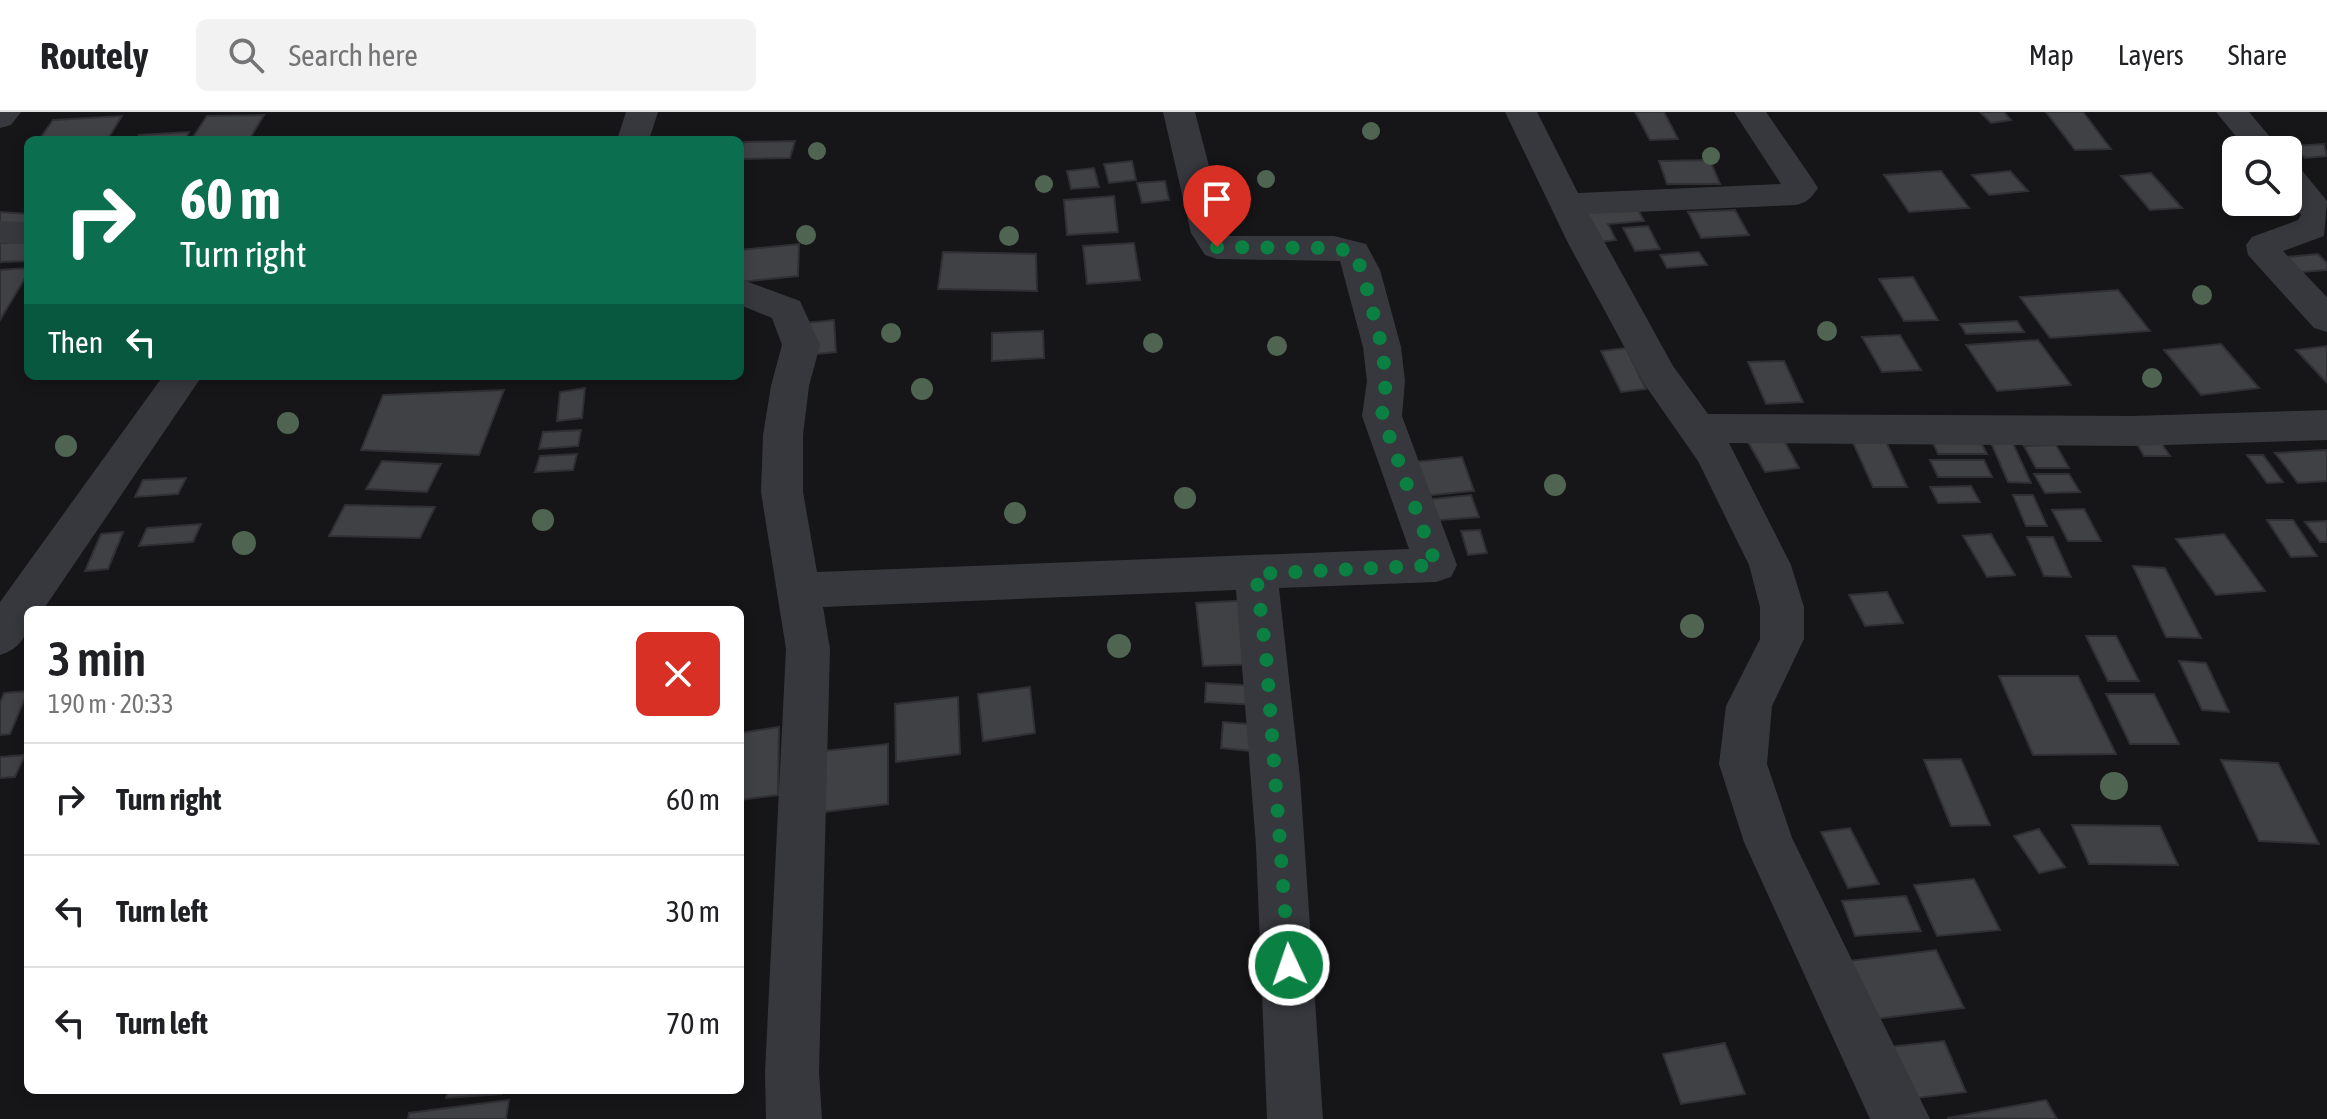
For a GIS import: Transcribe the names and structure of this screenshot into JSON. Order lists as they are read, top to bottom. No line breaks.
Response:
{"page":{"header":"Routely","search":"Search here","nav":["Map","Layers","Share"],"turn":["60 m","Turn right"],"then":"Then","heading":["3 min","190 m · 20:33"],"list":[{"name":"Turn right","value":"60 m"},{"name":"Turn left","value":"30 m"},{"name":"Turn left","value":"70 m"}]}}
